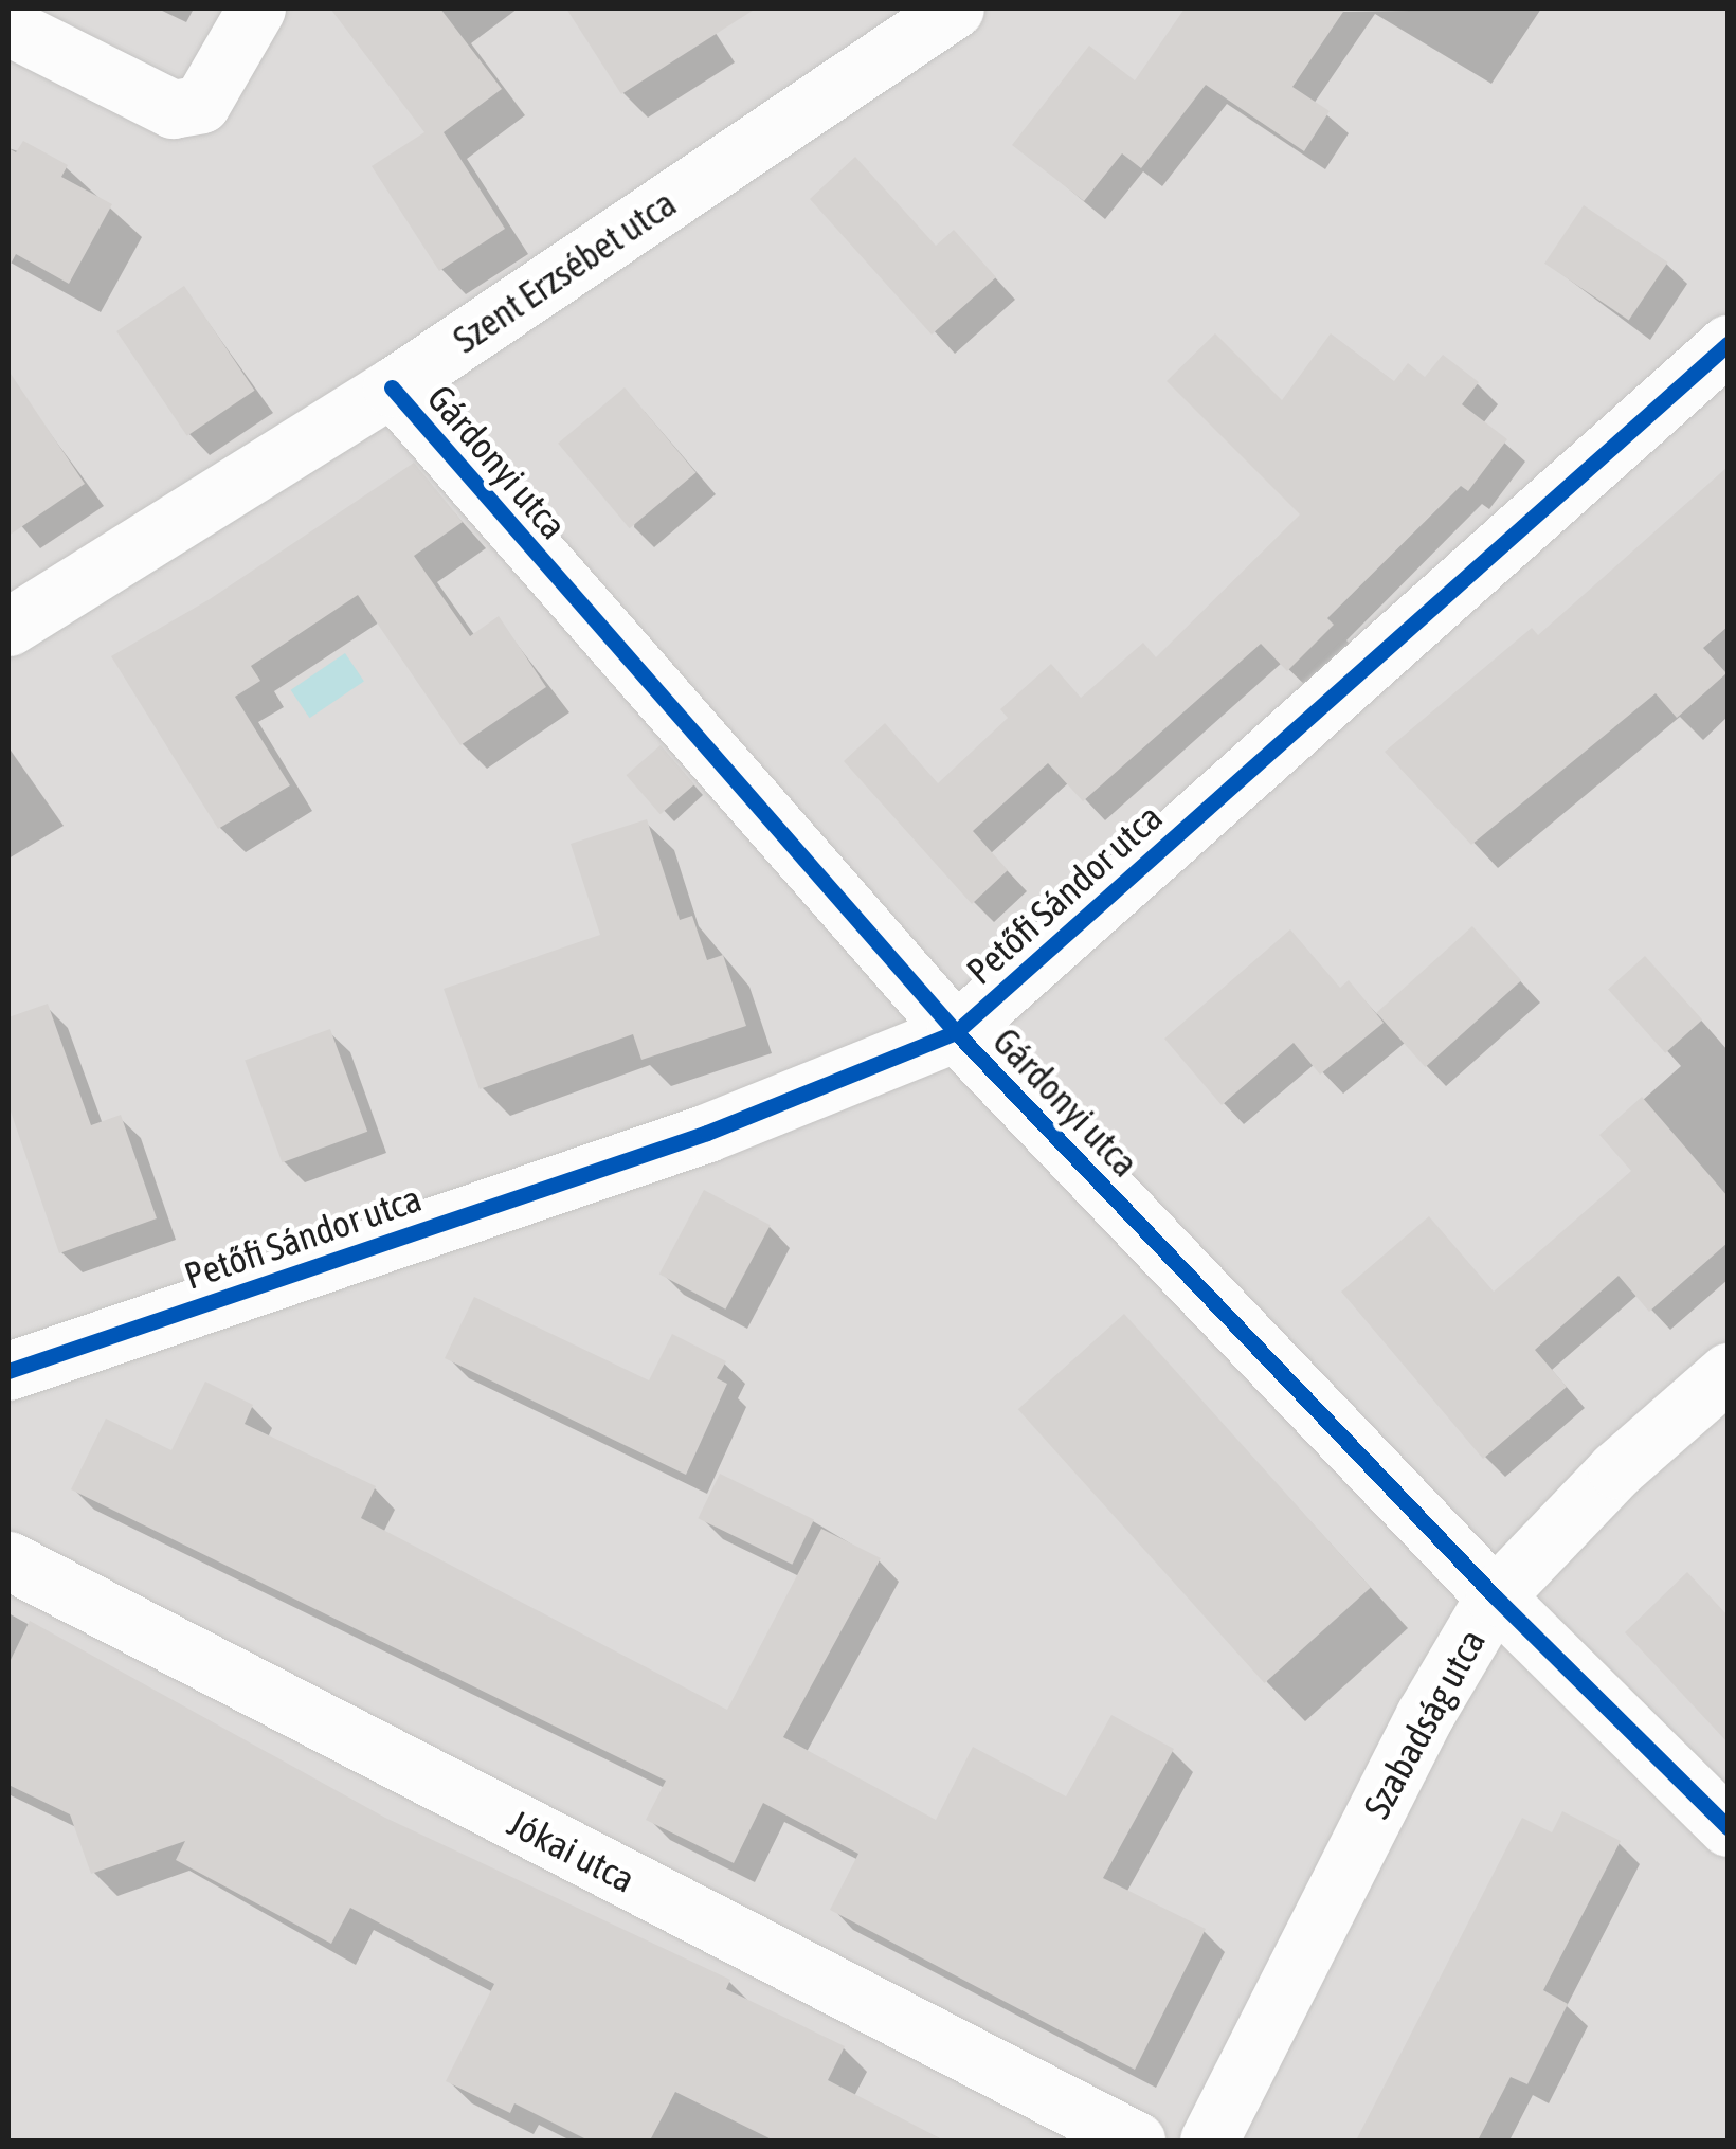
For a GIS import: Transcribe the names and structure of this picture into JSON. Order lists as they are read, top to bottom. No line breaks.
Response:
{"streets":{"street":["Szent Erzsébet utca","Gárdonyi utca","Petőfi Sándor utca","Szabadság utca","Jókai utca"]},"crossings":[["Szent Erzsébet utca","Gárdonyi utca"],["Gárdonyi utca","Petőfi Sándor utca"],["Gárdonyi utca","Szabadság utca"]]}
